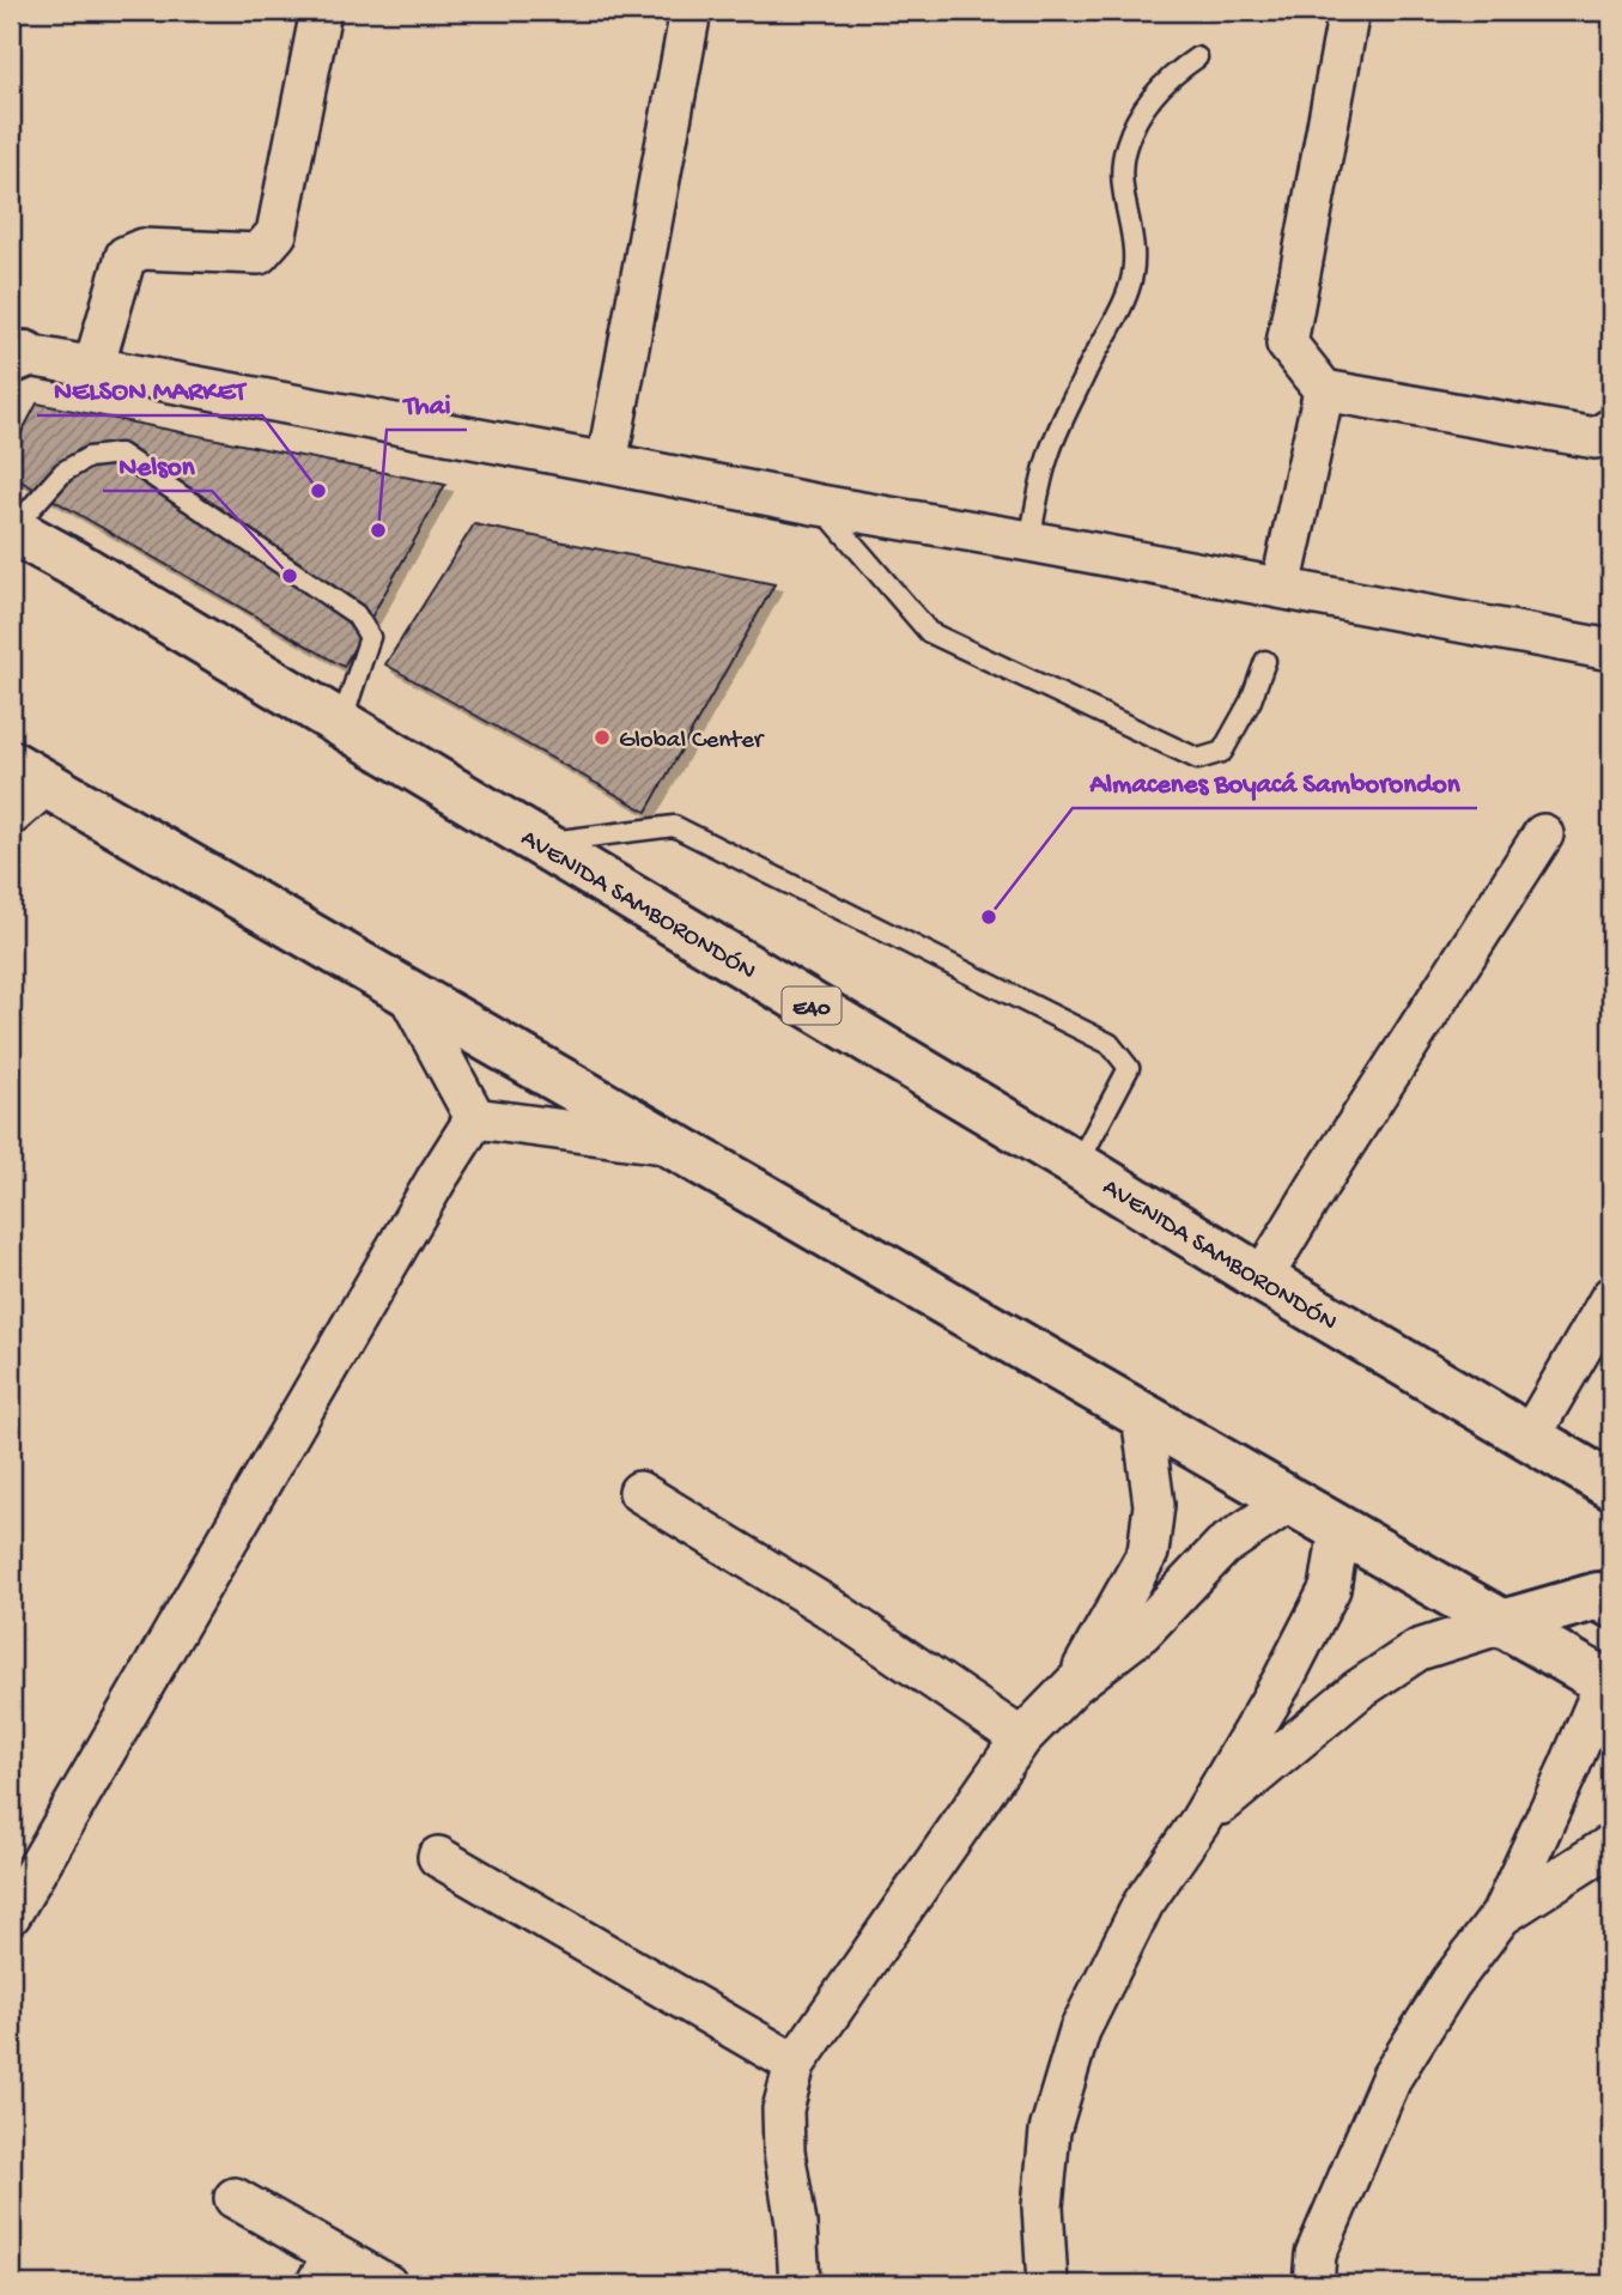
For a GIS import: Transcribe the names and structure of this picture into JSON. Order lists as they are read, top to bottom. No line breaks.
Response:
{"streets":{"highway":["AVENIDA SAMBORONDÓN","E40"]},"places":["NELSON MARKET","Thai","Nelson","Global Center","Almacenes Boyacá Samborondon"]}
